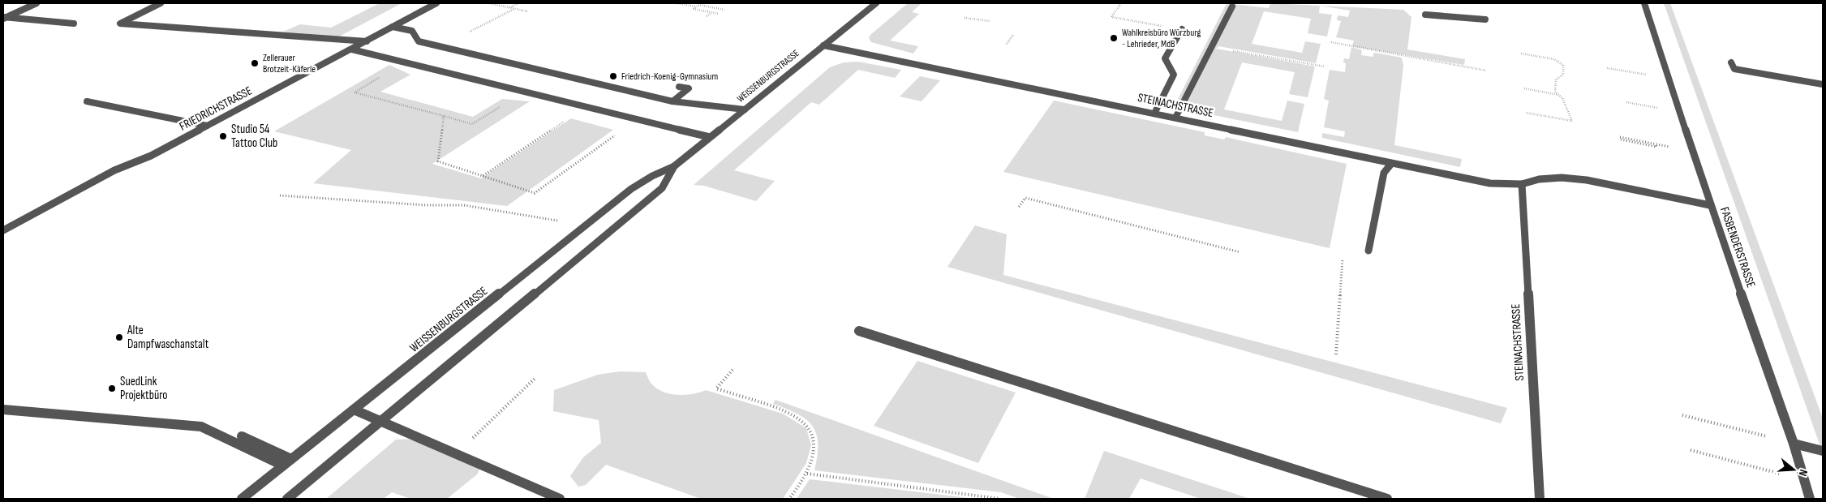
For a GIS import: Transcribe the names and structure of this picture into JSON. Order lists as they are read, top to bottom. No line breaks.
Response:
{"streets":{"street":["WEISSENBURGSTRASSE","STEINACHSTRASSE","FRIEDRICHSTRASSE","FASBENDERSTRASSE"]},"crossings":[["WEISSENBURGSTRASSE","STEINACHSTRASSE"],["STEINACHSTRASSE","FASBENDERSTRASSE"]],"places":["Wahlkreisbüro Würzburg - Lehrieder, MdB","Zellerauer Brotzeit-Käferle","Friedrich-Koenig-Gymnasium","Studio 54 Tattoo Club","Alte Dampfwaschanstalt","SuedLink Projektbüro"],"north":"right"}
